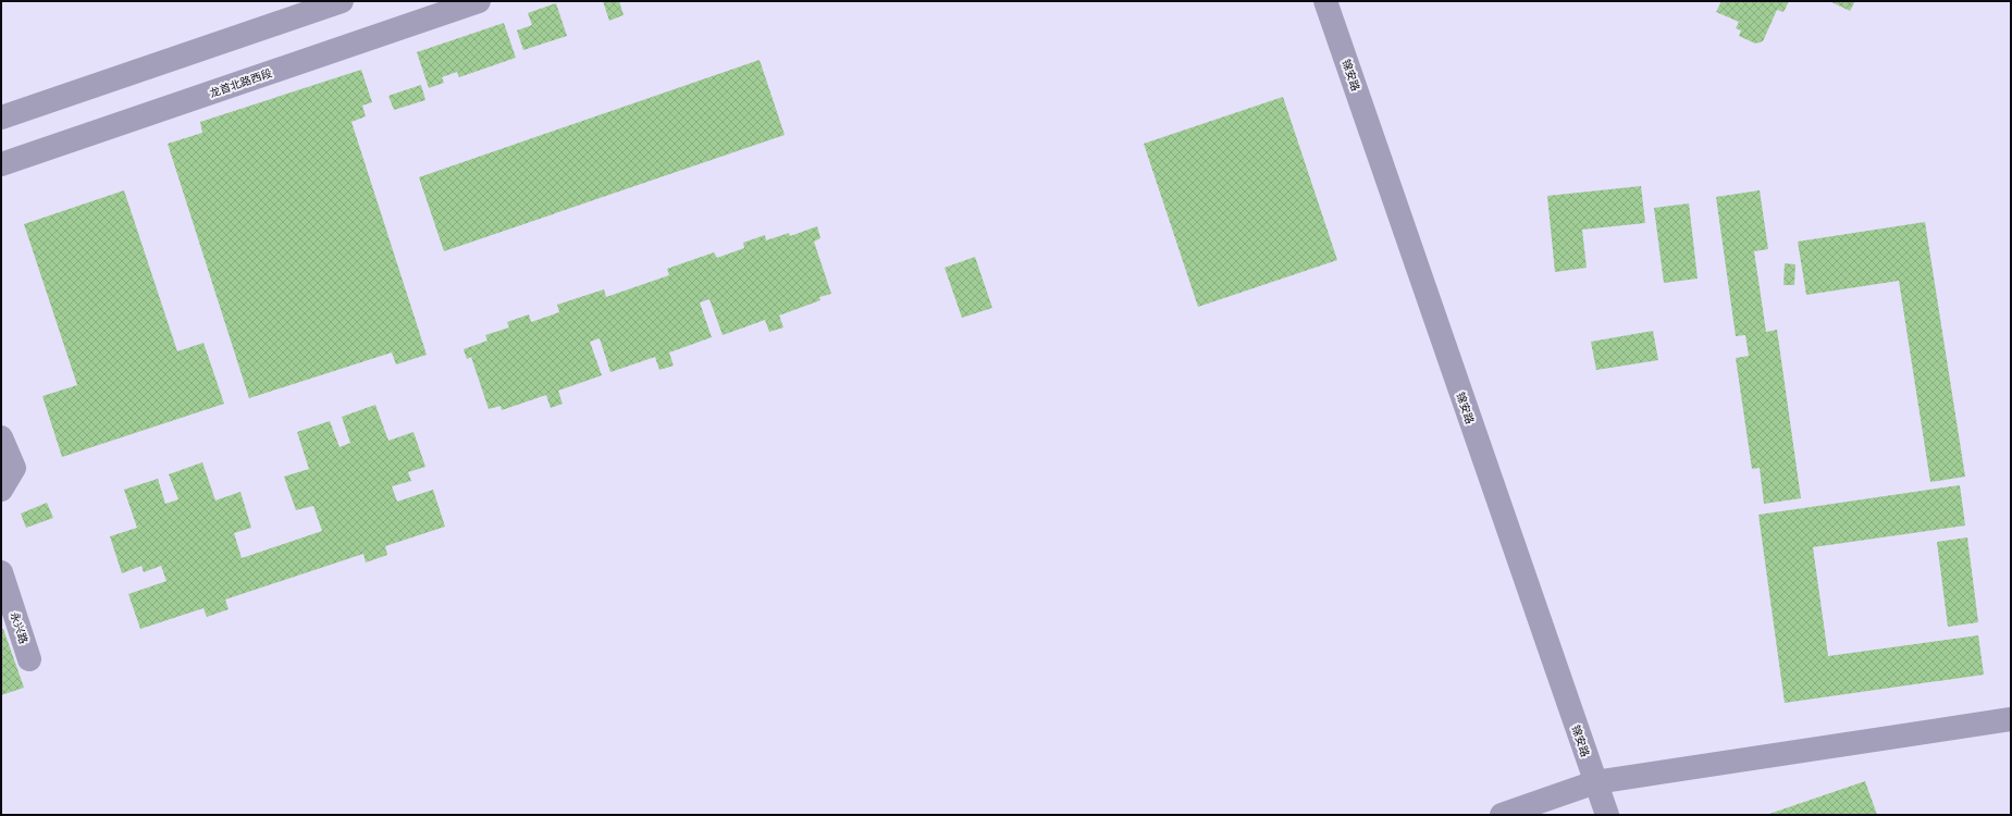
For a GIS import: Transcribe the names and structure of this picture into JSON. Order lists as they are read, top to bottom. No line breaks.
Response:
{"streets":{"street":["锦安路","龙首北路西段","永兴路"]}}
